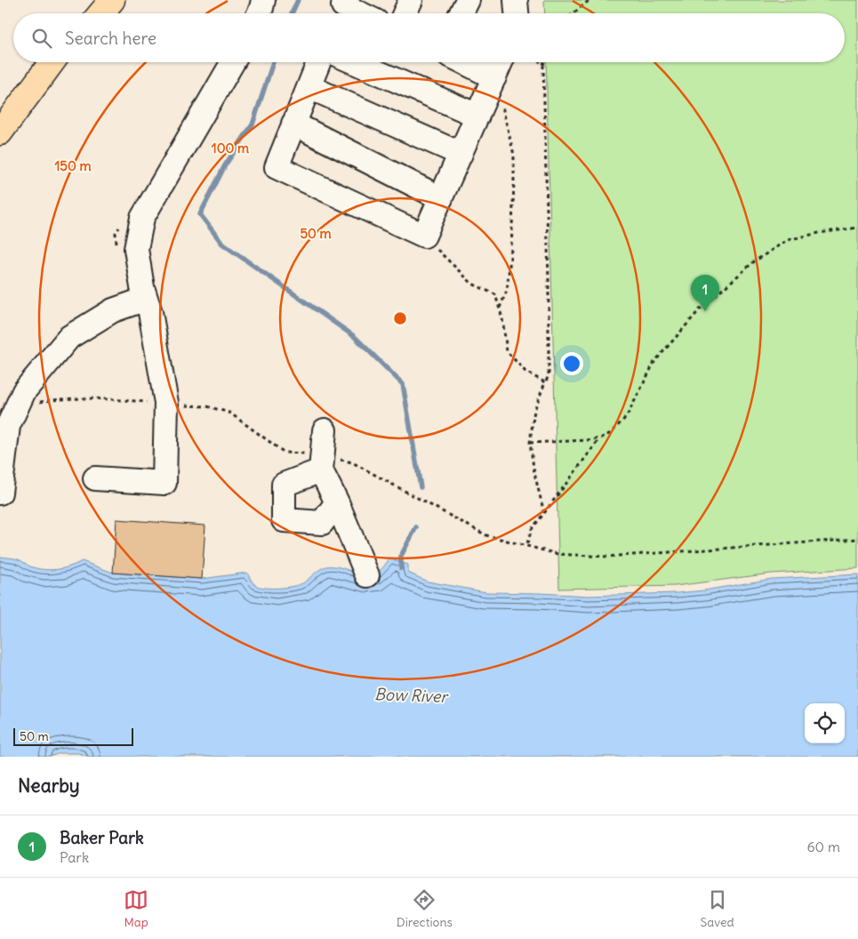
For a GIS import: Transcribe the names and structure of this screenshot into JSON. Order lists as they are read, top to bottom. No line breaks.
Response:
{"water":["Bow River"],"scale_bar":"50 m","page":{"search":"Search here","pins":"1","scale":"50 m","heading":"Nearby","list":[{"mark":"1","name":"Baker Park","note":"Park","value":"60 m"}],"nav":["Map","Directions","Saved"]},"rings":["100 m","150 m","50 m"]}
